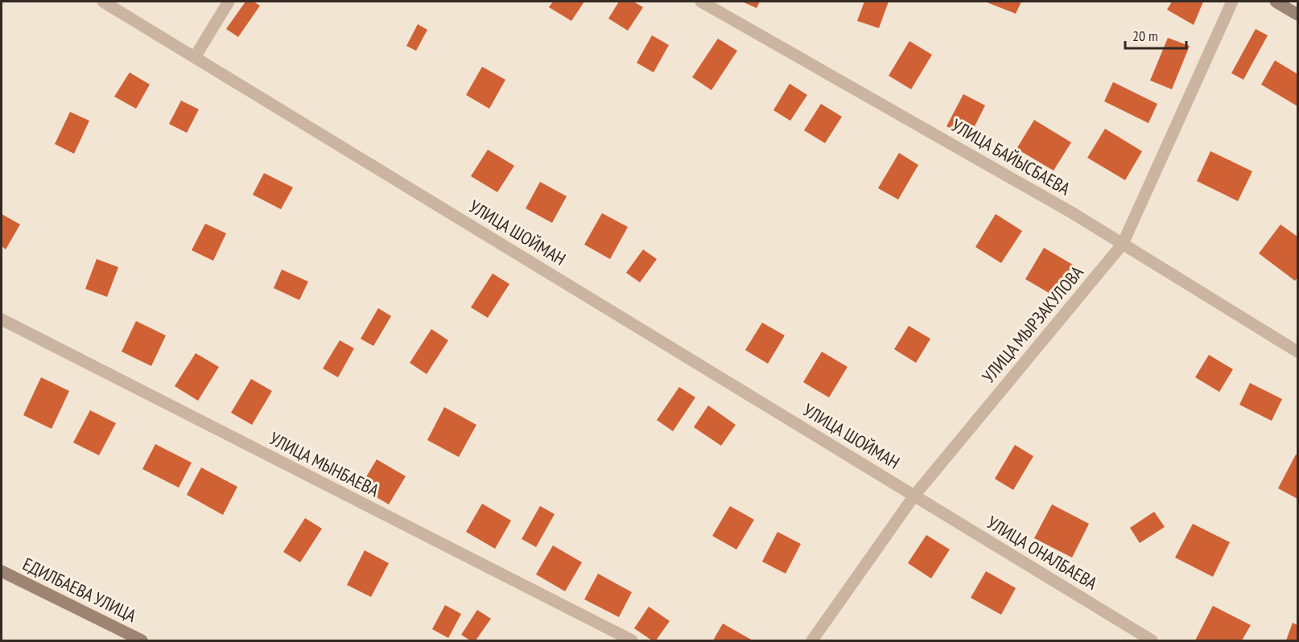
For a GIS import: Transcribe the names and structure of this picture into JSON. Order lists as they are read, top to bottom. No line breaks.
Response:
{"streets":{"street":["УЛИЦА БАЙЫСБАЕВА","УЛИЦА ШОЙМАН","УЛИЦА МЫРЗАКУЛОВА","УЛИЦА МЫНБАЕВА","УЛИЦА ОНАЛБАЕВА","ЕДИЛБАЕВА УЛИЦА"]},"crossings":[["УЛИЦА БАЙЫСБАЕВА","УЛИЦА МЫРЗАКУЛОВА"],["УЛИЦА ШОЙМАН","УЛИЦА МЫРЗАКУЛОВА"],["УЛИЦА ШОЙМАН","УЛИЦА ОНАЛБАЕВА"],["УЛИЦА МЫРЗАКУЛОВА","УЛИЦА ОНАЛБАЕВА"]],"scale_bar":"20 m"}
